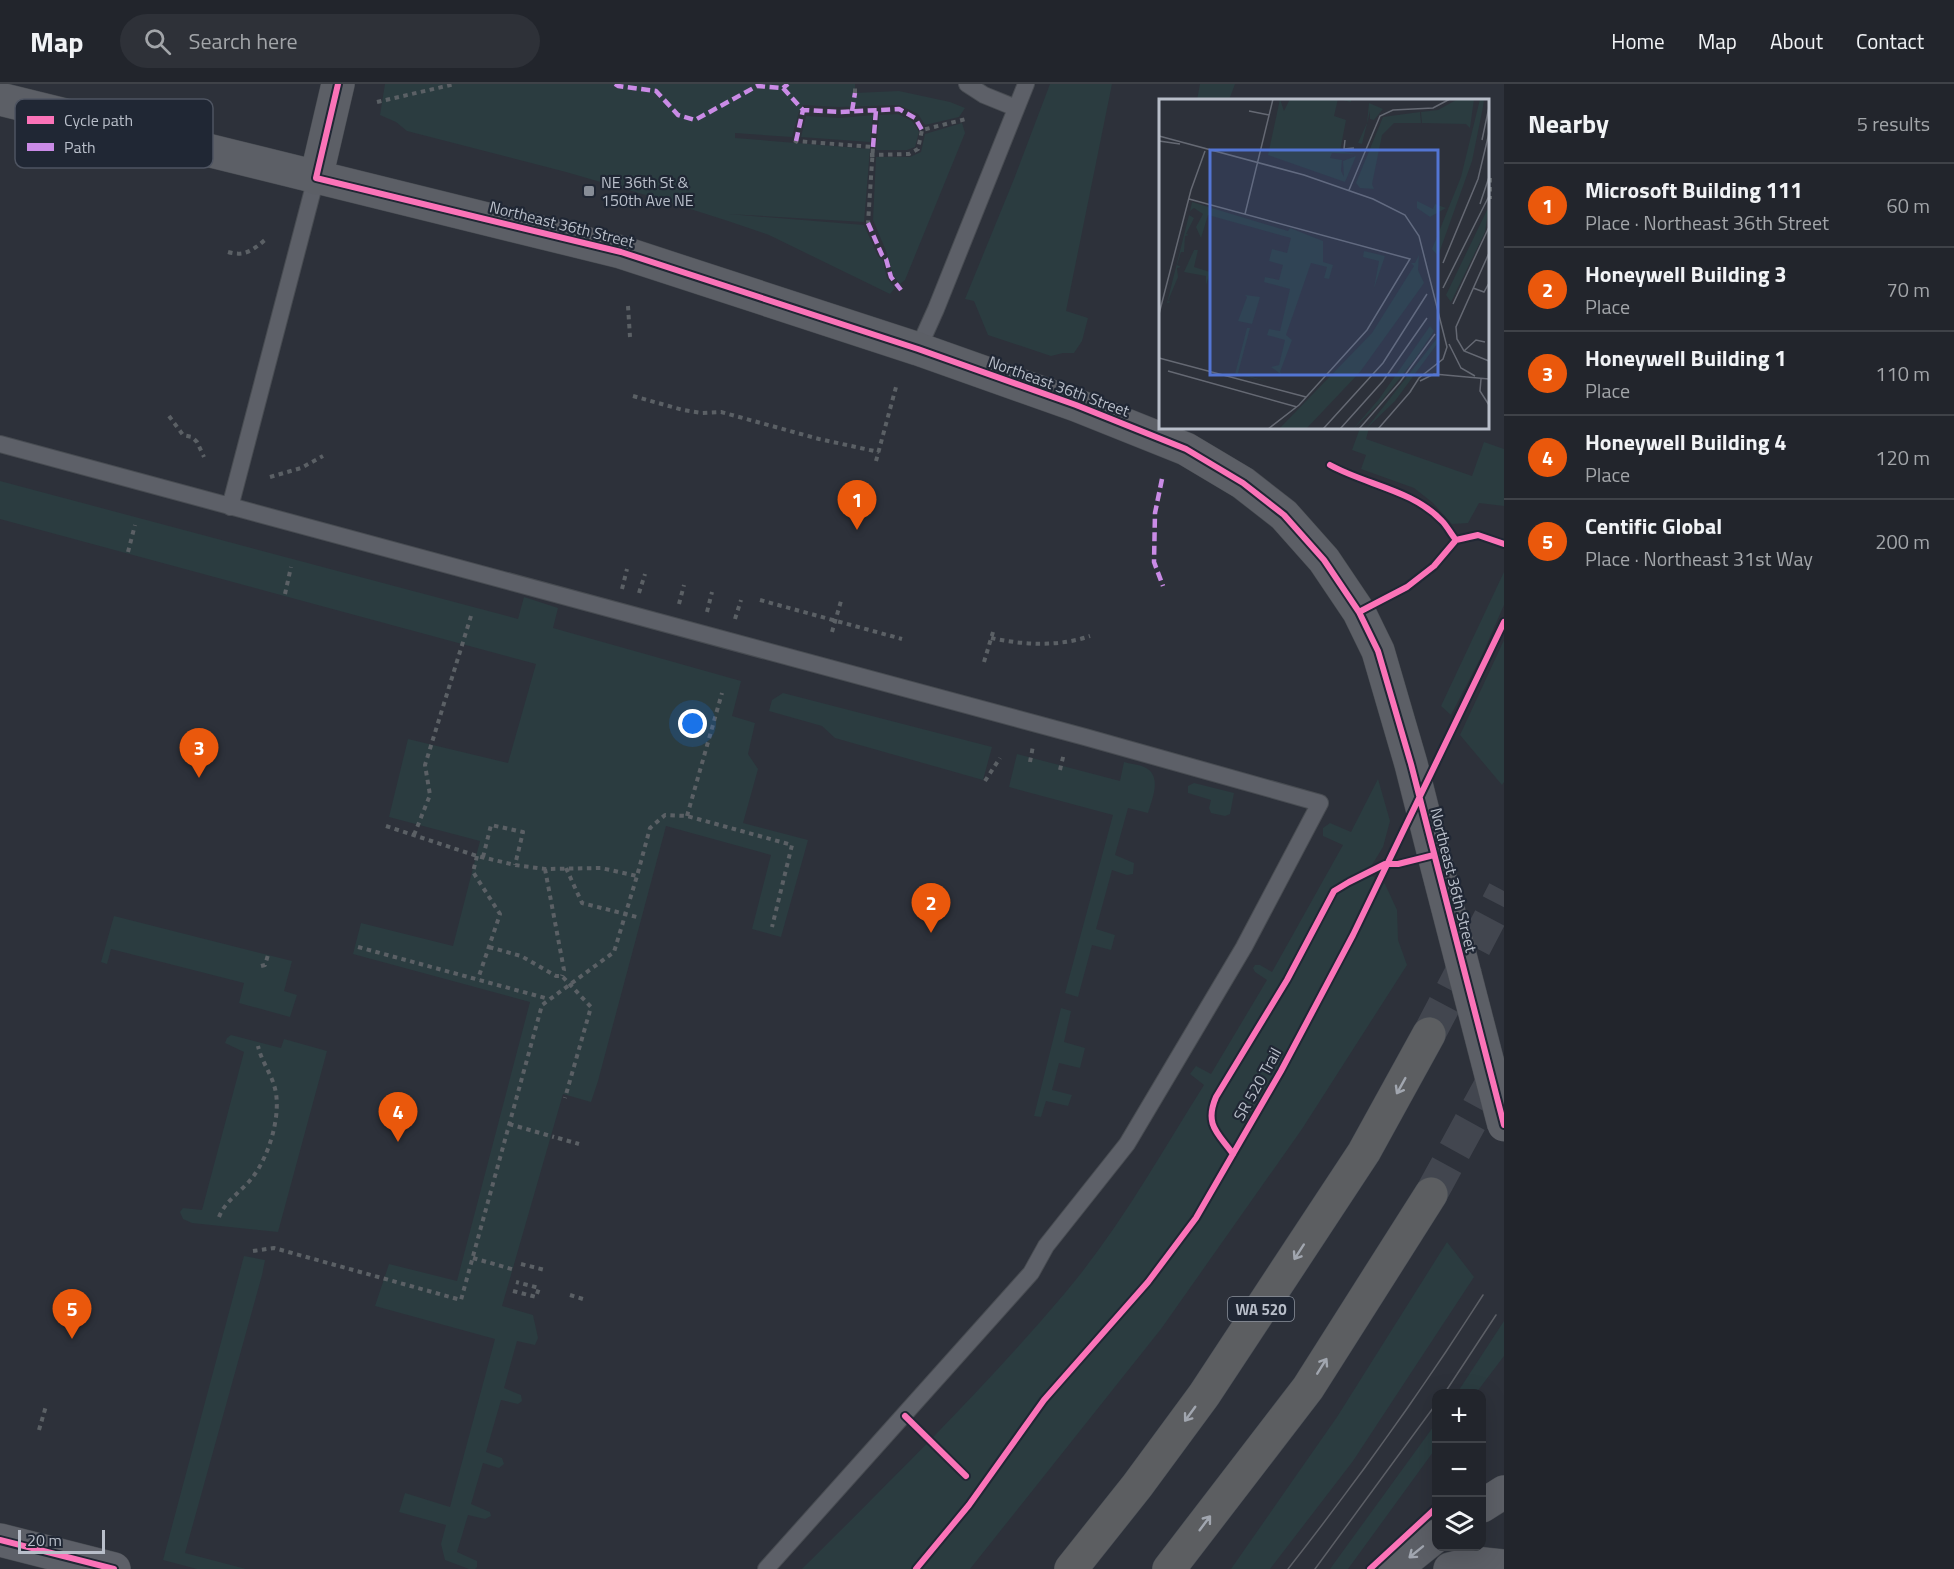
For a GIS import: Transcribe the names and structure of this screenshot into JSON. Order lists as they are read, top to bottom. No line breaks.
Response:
{"streets":{"highway":["WA 520"],"street":["Northeast 36th Street"],"cycle path":["SR 520 Trail"]},"places":{"transit":["NE 36th St & 150th Ave NE"]},"legend":["Cycle path","Path"],"scale_bar":"20 m","page":{"header":"Map","search":"Search here","nav":["Home","Map","About","Contact"],"heading":["Nearby","5 results"],"list":[{"mark":"1","name":"Microsoft Building 111","note":"Place · Northeast 36th Street","value":"60 m"},{"mark":"2","name":"Honeywell Building 3","note":"Place","value":"70 m"},{"mark":"3","name":"Honeywell Building 1","note":"Place","value":"110 m"},{"mark":"4","name":"Honeywell Building 4","note":"Place","value":"120 m"},{"mark":"5","name":"Centific Global","note":"Place · Northeast 31st Way","value":"200 m"}],"pins":["1","3","2","4","5"],"map_buttons":["+","−"],"scale":"20 m"}}
